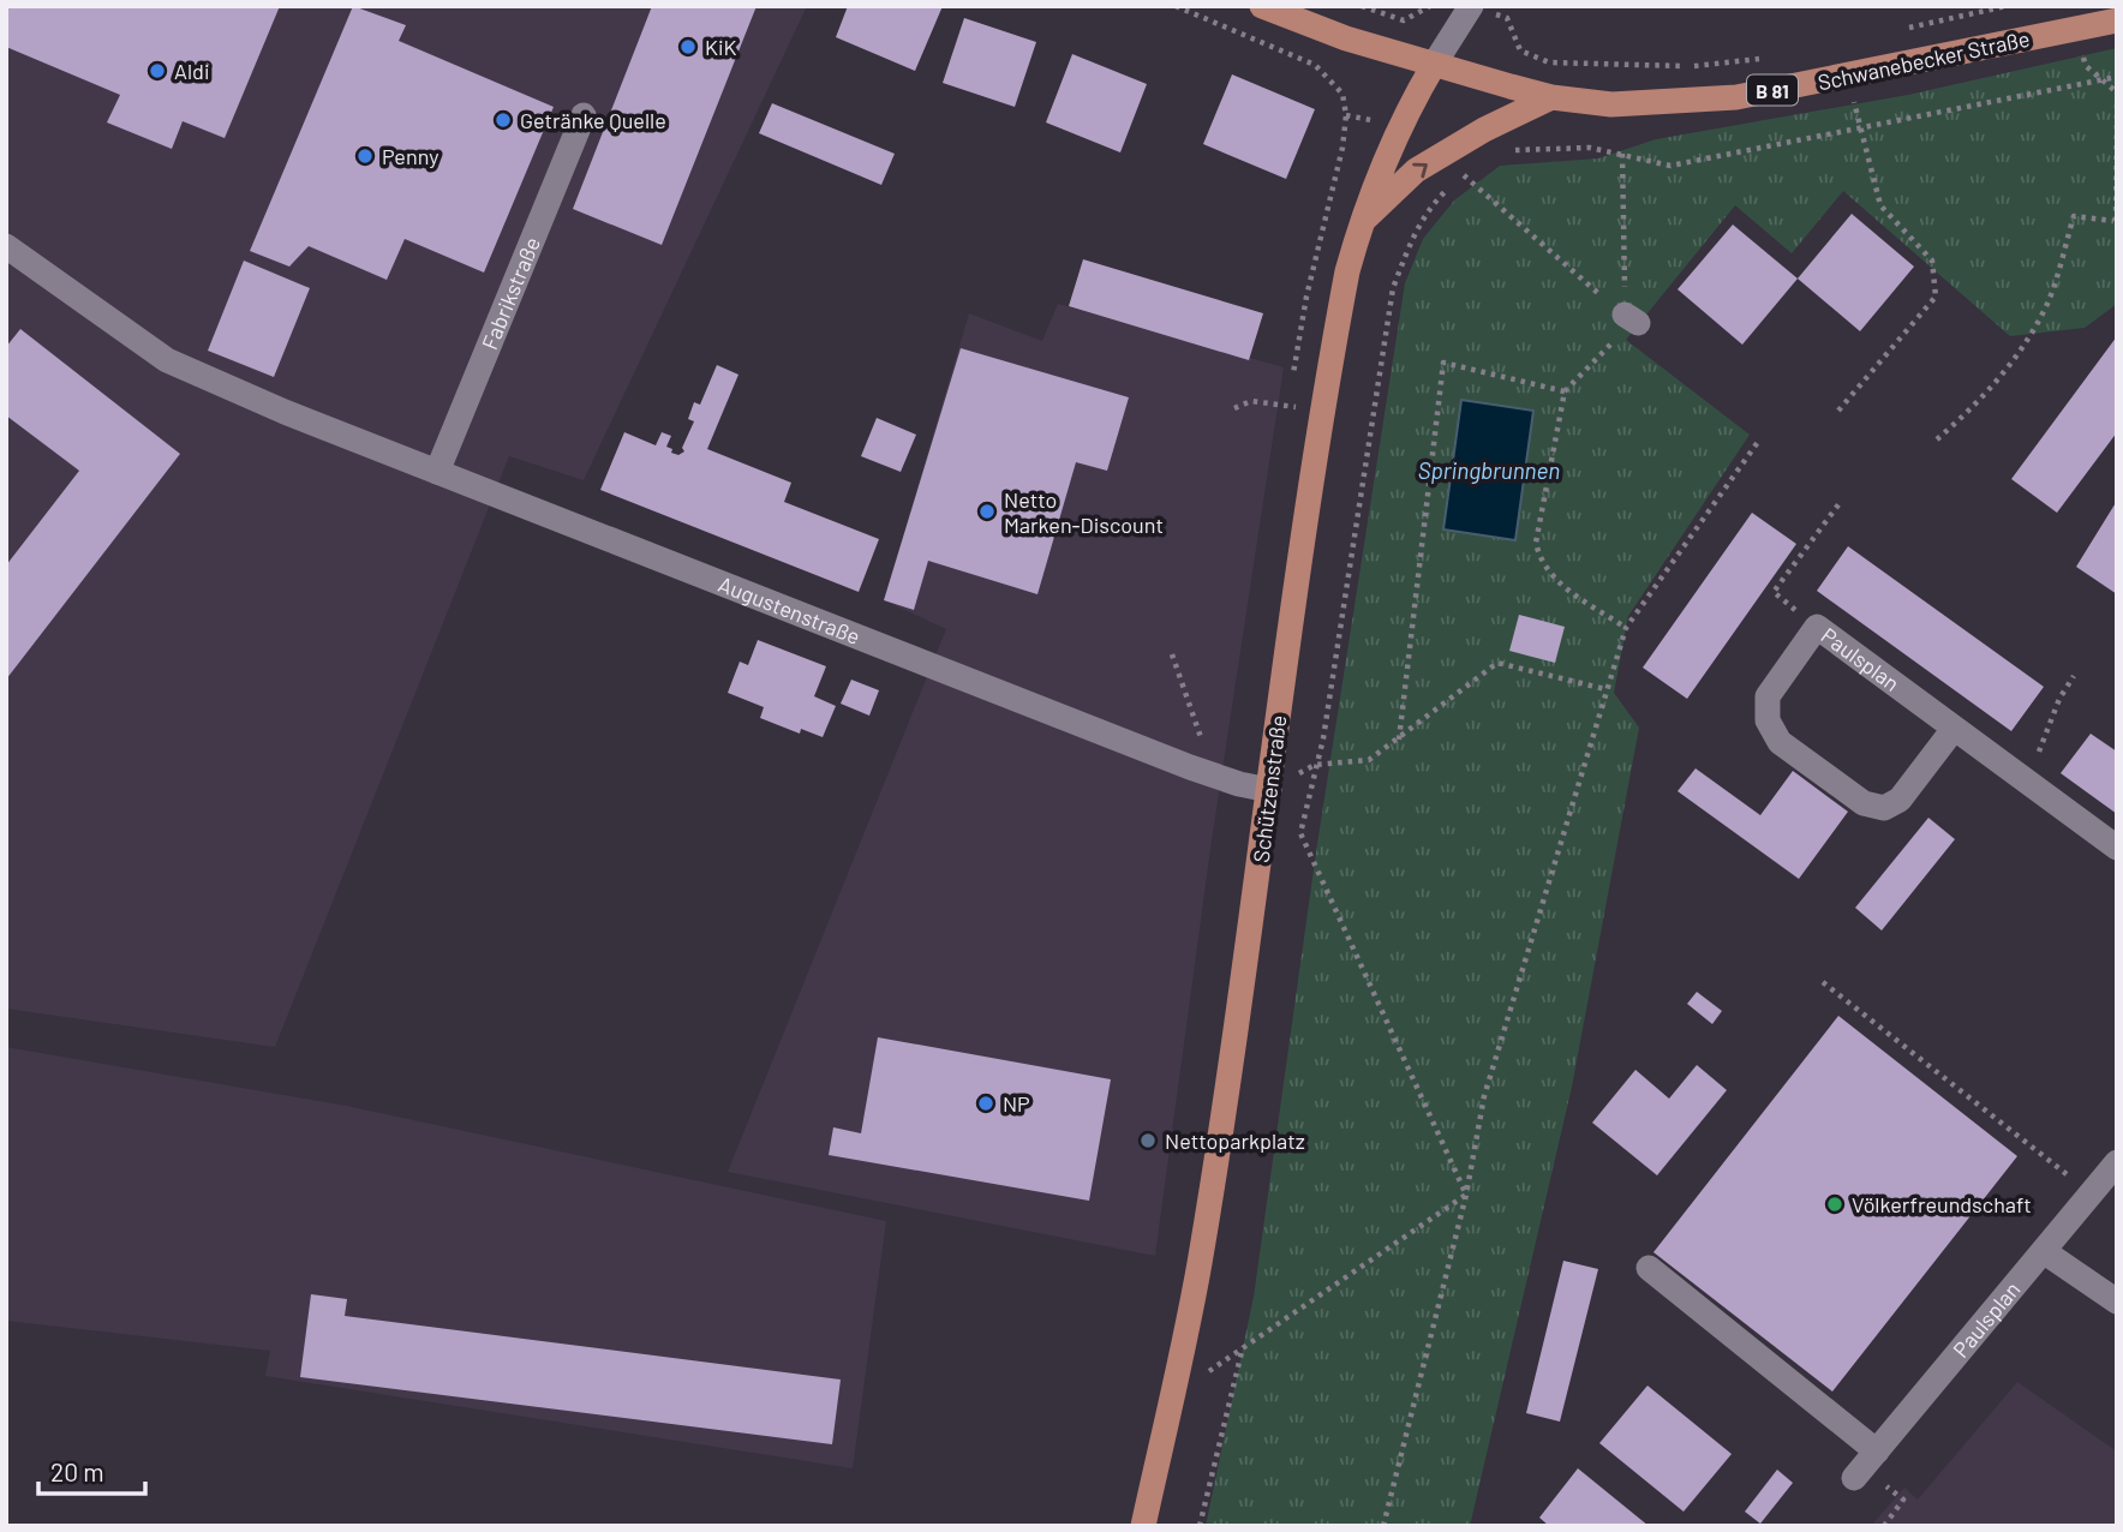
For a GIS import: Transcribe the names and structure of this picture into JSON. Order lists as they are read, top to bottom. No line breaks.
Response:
{"streets":{"main road":["Schwanebecker Straße","B 81","Schützenstraße"],"street":["Fabrikstraße","Augustenstraße","Paulsplan"]},"crossings":[["Schwanebecker Straße","B 81"],["Schwanebecker Straße","Schützenstraße"],["B 81","Schützenstraße"],["Fabrikstraße","Augustenstraße"],["Augustenstraße","Schützenstraße"]],"water":["Springbrunnen"],"places":["KiK","Aldi","Getränke Quelle","Penny","Netto Marken-Discount","NP","Nettoparkplatz","Völkerfreundschaft"],"scale_bar":"20 m"}
